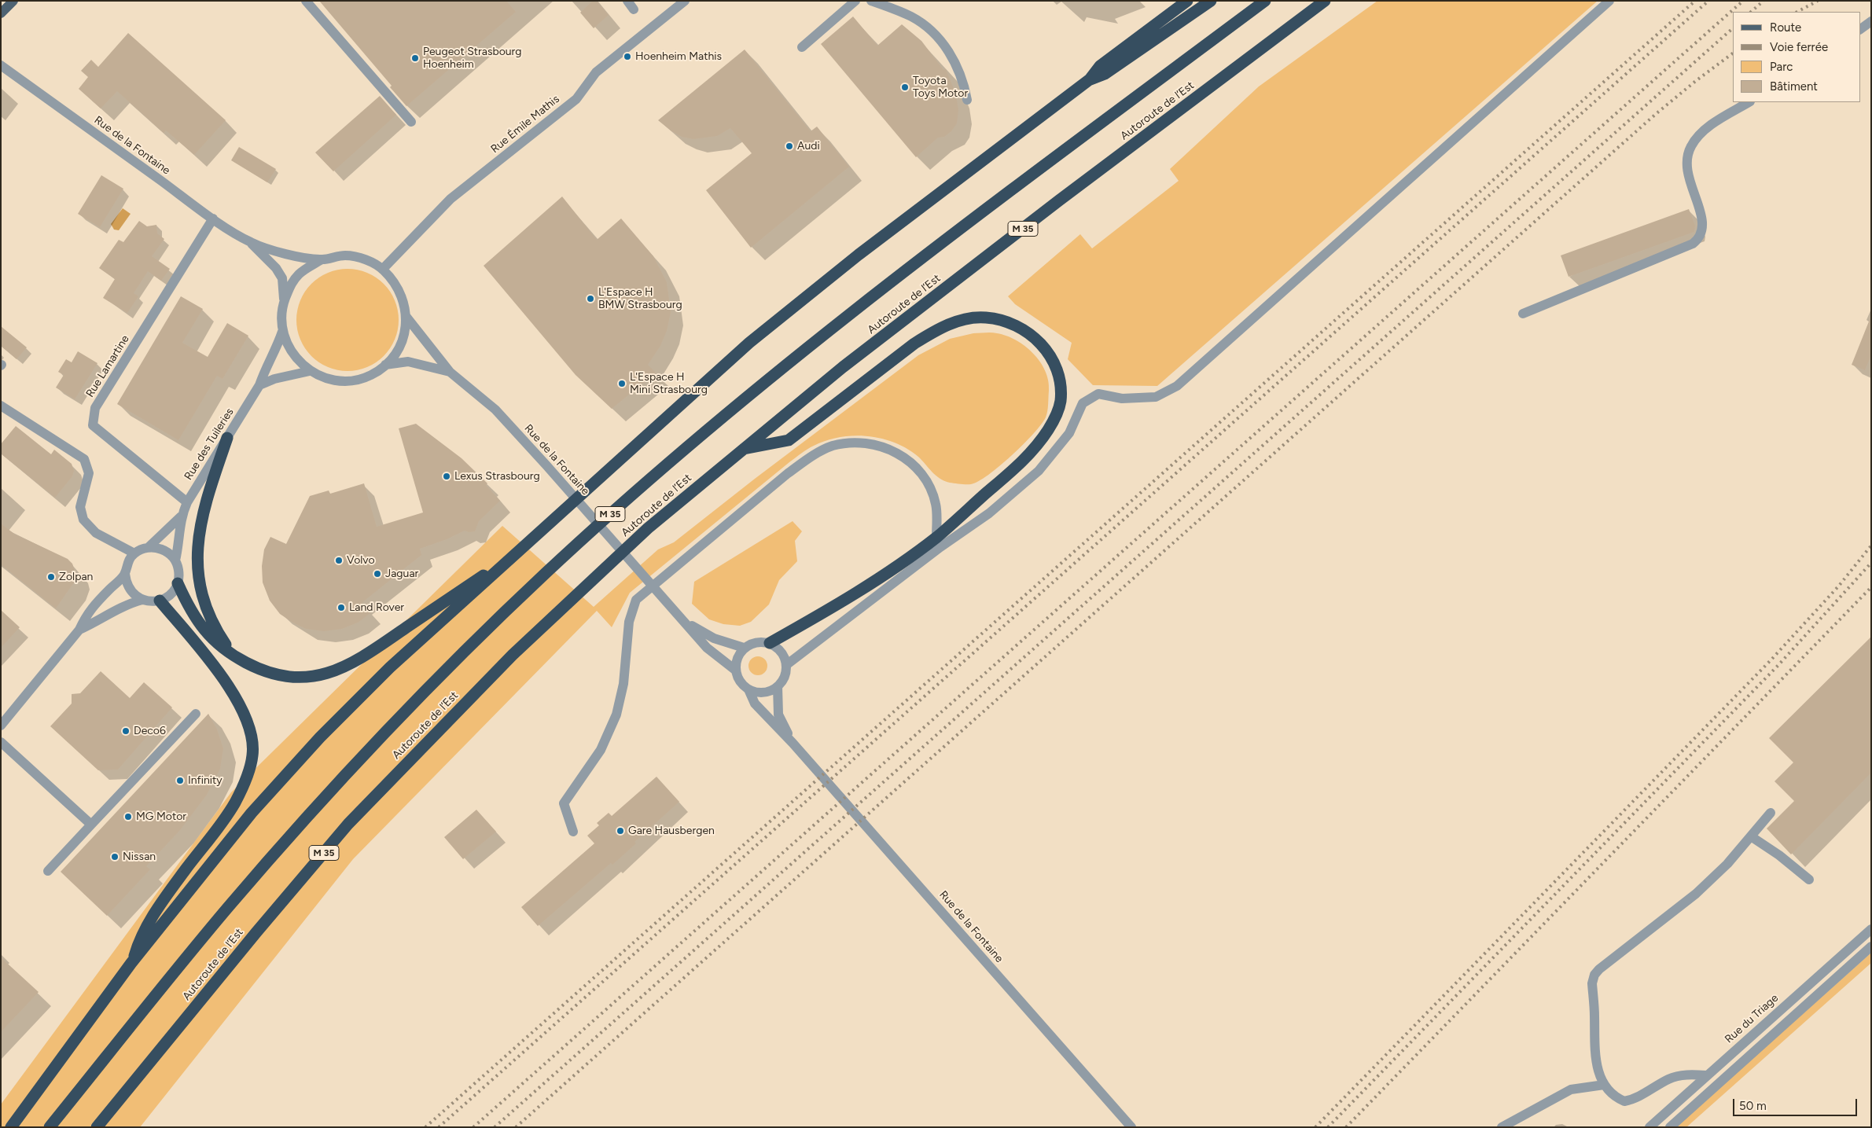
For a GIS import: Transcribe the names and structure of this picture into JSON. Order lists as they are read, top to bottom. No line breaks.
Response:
{"streets":{"highway":["Autoroute de l’Est","M 35"],"street":["Rue Émile Mathis","Rue de la Fontaine","Rue Lamartine","Rue des Tuileries","Rue du Triage"]},"crossings":[["Rue Émile Mathis","Rue de la Fontaine"],["Rue Émile Mathis","Rue des Tuileries"],["Rue de la Fontaine","Rue Lamartine"],["Rue de la Fontaine","Rue des Tuileries"],["Rue Lamartine","Rue des Tuileries"]],"places":["Hoenheim Mathis","Peugeot Strasbourg Hoenheim","Toyota Toys Motor","Audi","L'Espace H BMW Strasbourg","L'Espace H Mini Strasbourg","Lexus Strasbourg","Volvo","Jaguar","Zolpan","Land Rover","Deco6","Infinity","MG Motor","Gare Hausbergen","Nissan"],"legend":["Route","Voie ferrée","Parc","Bâtiment"],"scale_bar":"50 m"}
